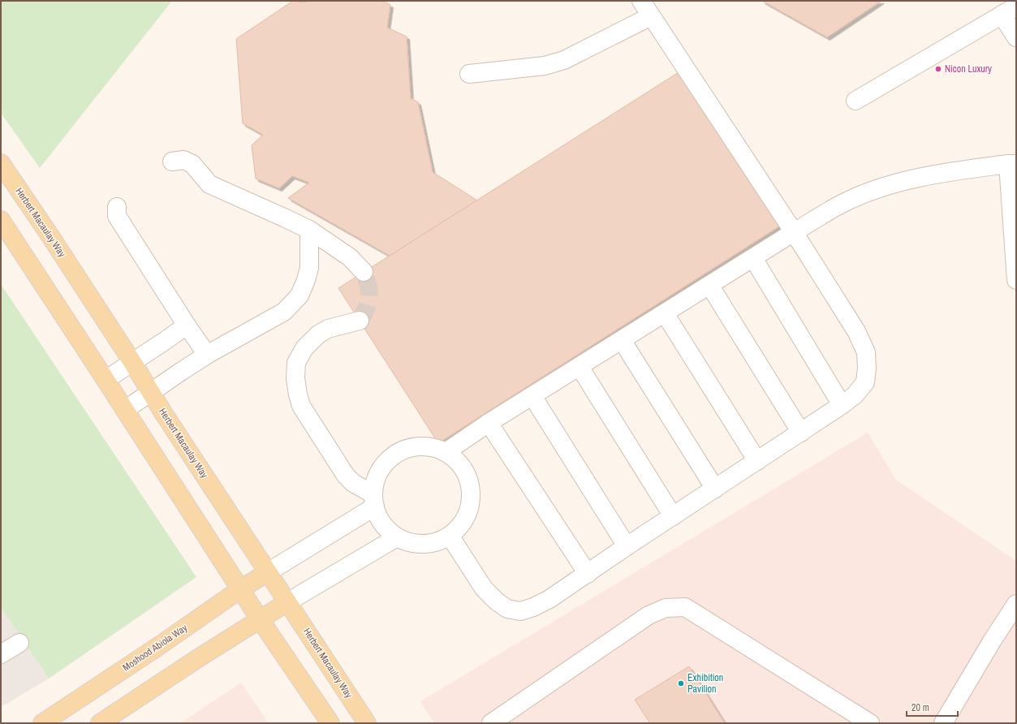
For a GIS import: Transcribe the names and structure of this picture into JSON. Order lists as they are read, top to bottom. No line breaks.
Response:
{"streets":{"main road":["Herbert Macaulay Way","Moshood Abiola Way"]},"crossings":[["Herbert Macaulay Way","Moshood Abiola Way"]],"places":["Nicon Luxury","Exhibition Pavilion"],"scale_bar":"20 m"}
